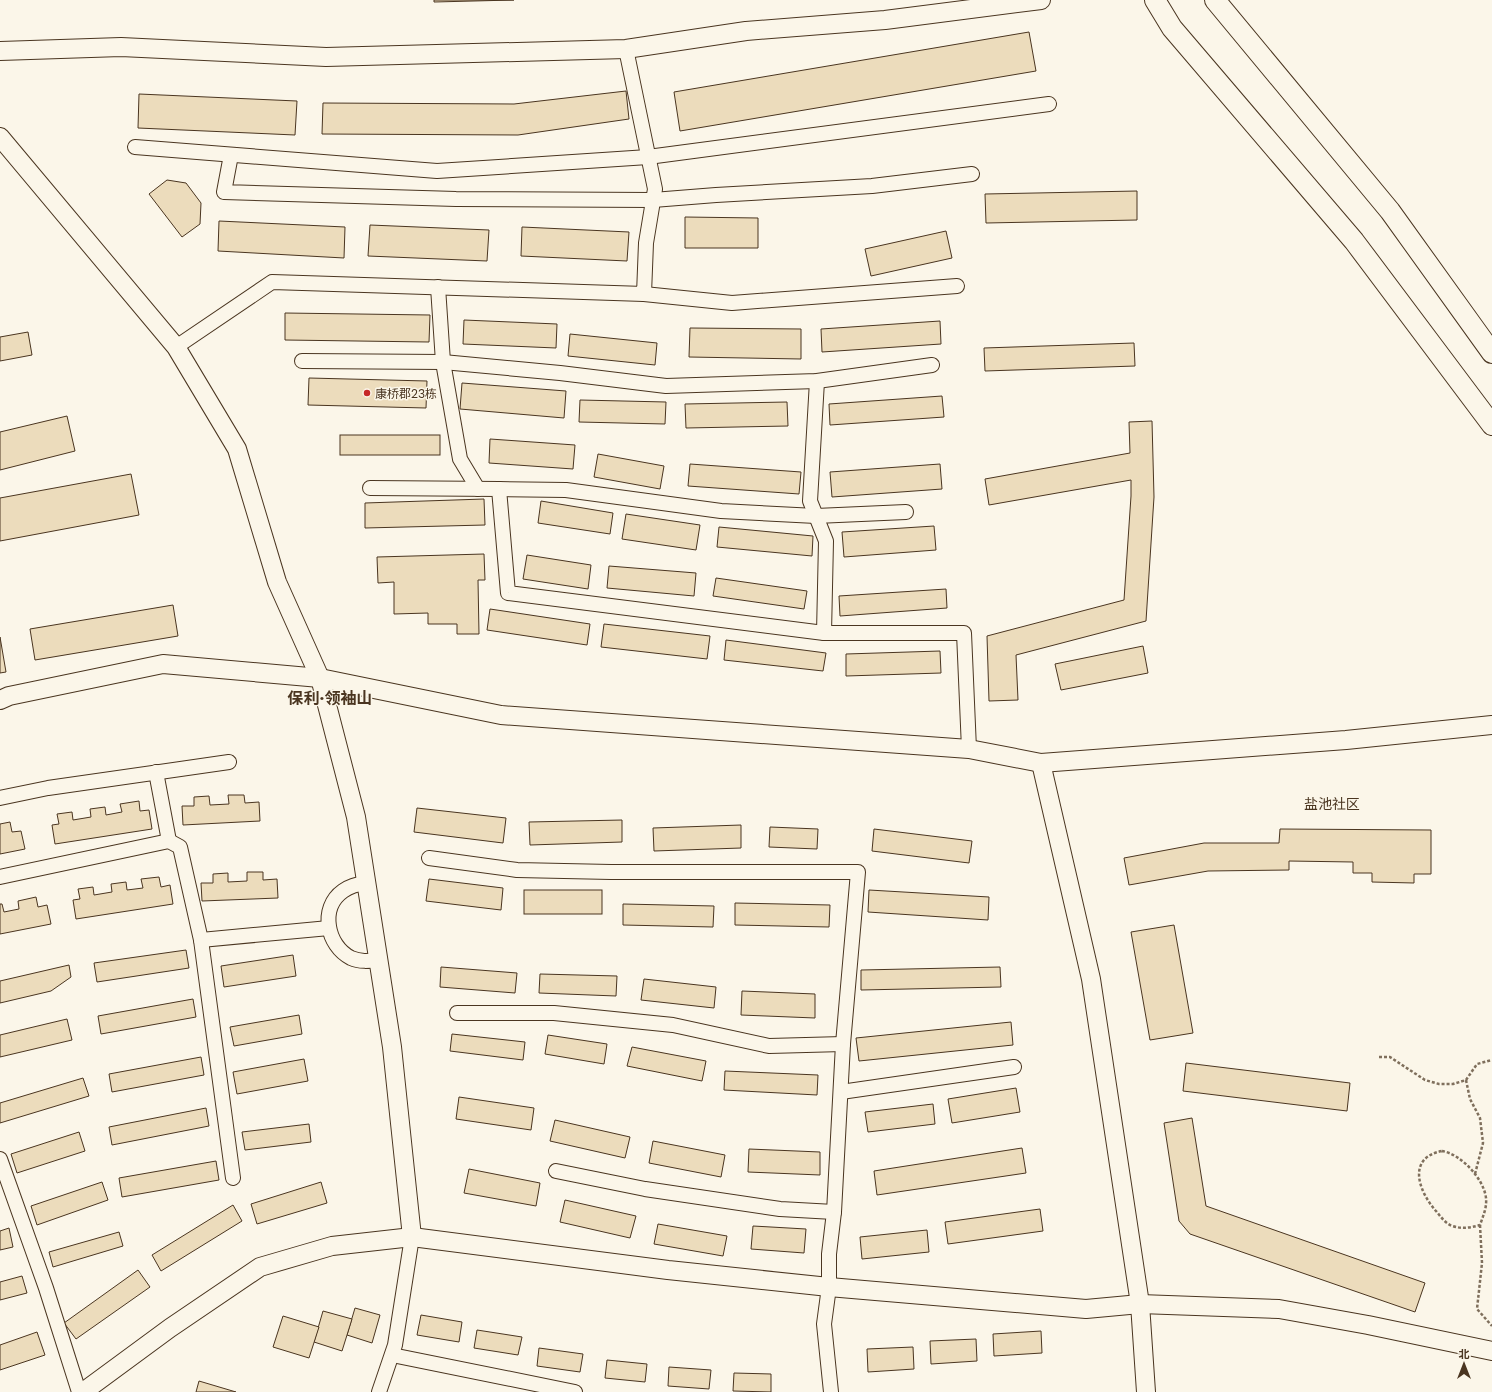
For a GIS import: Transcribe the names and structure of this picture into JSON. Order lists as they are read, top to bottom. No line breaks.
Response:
{"districts":["保利·领袖山","盐池社区"],"places":["康桥郡23栋"],"north":"top"}
